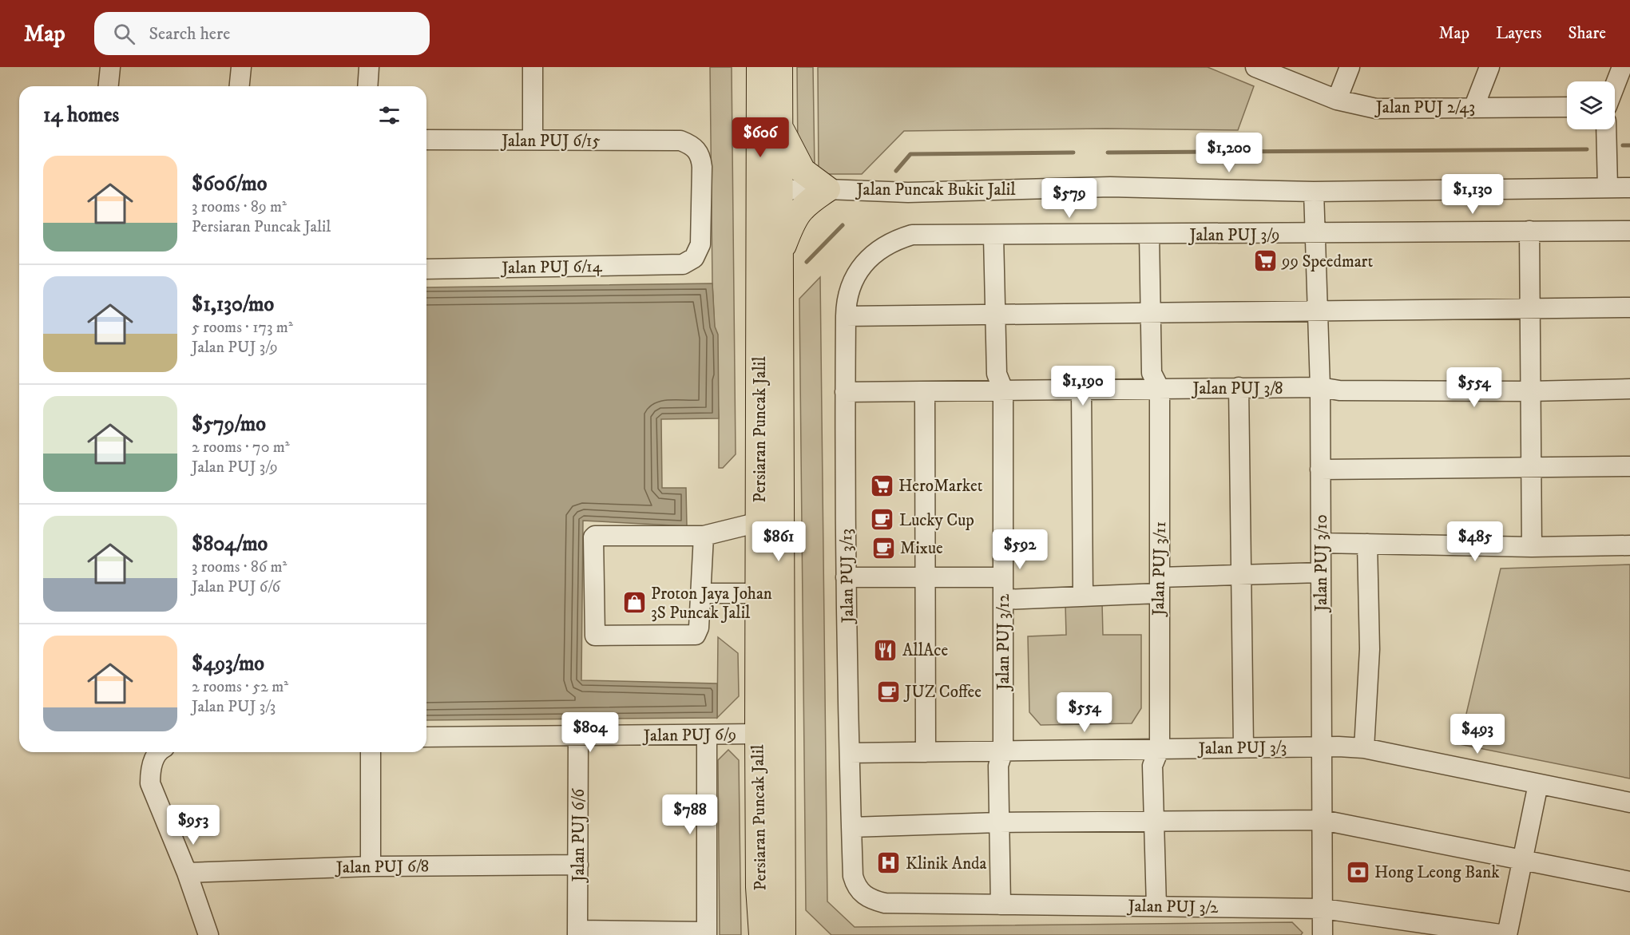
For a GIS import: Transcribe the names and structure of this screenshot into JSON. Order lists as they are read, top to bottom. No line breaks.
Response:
{"streets":{"main road":["Persiaran Puncak Jalil"],"street":["Jalan PUJ 2/43","Jalan PUJ 6/15","Jalan Puncak Bukit Jalil","Jalan PUJ 3/9","Jalan PUJ 6/14","Jalan PUJ 3/8","Jalan PUJ 3/10","Jalan PUJ 3/11","Jalan PUJ 3/13","Jalan PUJ 3/12","Jalan PUJ 6/9","Jalan PUJ 3/3","Jalan PUJ 6/6","Jalan PUJ 6/8","Jalan PUJ 3/2"]},"crossings":[["Jalan PUJ 6/15","Jalan PUJ 6/14"],["Jalan Puncak Bukit Jalil","Persiaran Puncak Jalil"],["Jalan Puncak Bukit Jalil","Jalan PUJ 3/10"],["Jalan PUJ 3/9","Jalan PUJ 3/10"],["Jalan PUJ 3/9","Jalan PUJ 3/13"],["Jalan PUJ 3/9","Jalan PUJ 3/12"],["Jalan PUJ 3/8","Jalan PUJ 3/10"],["Jalan PUJ 3/8","Jalan PUJ 3/11"],["Jalan PUJ 3/8","Jalan PUJ 3/13"],["Jalan PUJ 3/8","Jalan PUJ 3/12"],["Persiaran Puncak Jalil","Jalan PUJ 6/9"],["Jalan PUJ 3/10","Jalan PUJ 3/3"],["Jalan PUJ 3/10","Jalan PUJ 3/2"],["Jalan PUJ 3/11","Jalan PUJ 3/3"],["Jalan PUJ 3/11","Jalan PUJ 3/2"],["Jalan PUJ 3/13","Jalan PUJ 3/3"],["Jalan PUJ 3/13","Jalan PUJ 3/2"],["Jalan PUJ 3/12","Jalan PUJ 3/3"],["Jalan PUJ 3/12","Jalan PUJ 3/2"],["Jalan PUJ 6/9","Jalan PUJ 6/6"],["Jalan PUJ 6/6","Jalan PUJ 6/8"]],"places":{"supermarket":["99 Speedmart","HeroMarket"],"cafe":["Lucky Cup","Mixue","JUZ Coffee"],"shop":["Proton Jaya Johan 3S Puncak Jalil"],"restaurant":["AllAce"],"hospital":["Klinik Anda"],"bank":["Hong Leong Bank"]},"page":{"header":"Map","search":"Search here","nav":["Map","Layers","Share"],"heading":"14 homes","price":["$606","$1,200","$1,130","$579","$1,190","$554","$861","$485","$592","$554","$804","$493","$788","$953"],"list":[{"name":"$606/mo","note":"3 rooms · 89 m² · Persiaran Puncak Jalil"},{"name":"$1,130/mo","note":"5 rooms · 173 m² · Jalan PUJ 3/9"},{"name":"$579/mo","note":"2 rooms · 70 m² · Jalan PUJ 3/9"},{"name":"$804/mo","note":"3 rooms · 86 m² · Jalan PUJ 6/6"},{"name":"$493/mo","note":"2 rooms · 52 m² · Jalan PUJ 3/3"}]}}
